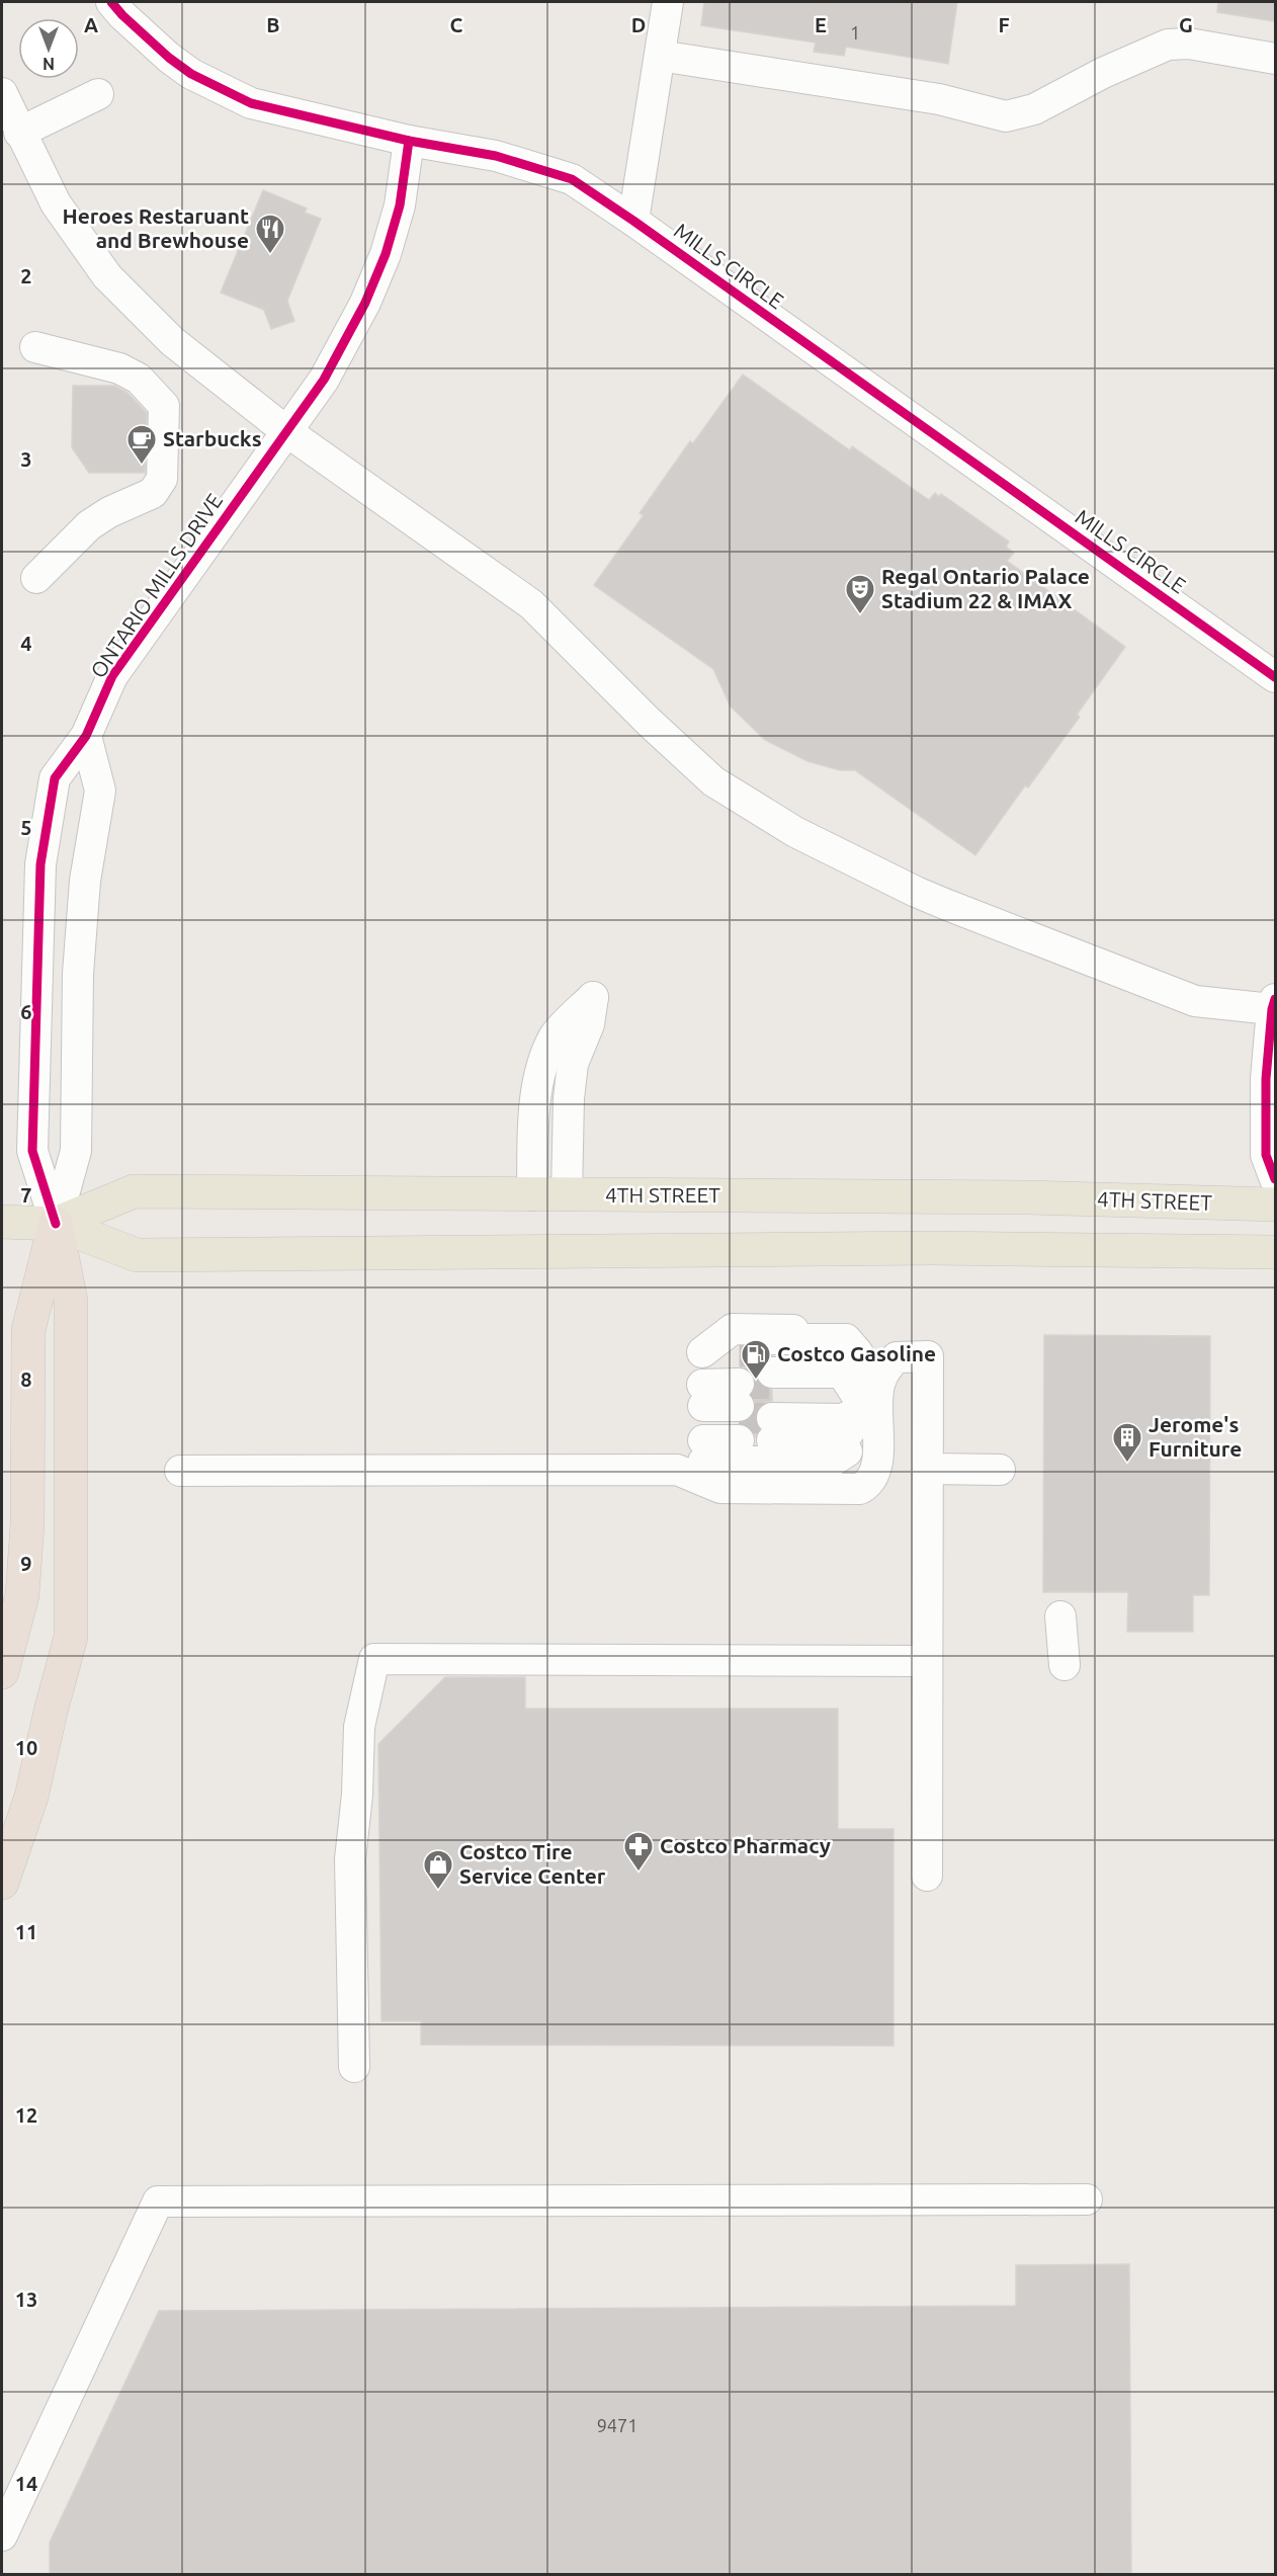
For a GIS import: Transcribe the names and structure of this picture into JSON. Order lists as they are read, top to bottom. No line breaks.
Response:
{"streets":{"main road":["4TH STREET"],"street":["MILLS CIRCLE","ONTARIO MILLS DRIVE"]},"crossings":[["MILLS CIRCLE","ONTARIO MILLS DRIVE"],["ONTARIO MILLS DRIVE","4TH STREET"]],"places":{"restaurant":["Heroes Restaruant and Brewhouse"],"cafe":["Starbucks"],"theatre":["Regal Ontario Palace Stadium 22 & IMAX"],"fuel station":["Costco Gasoline"],"building":["Jerome's Furniture"],"pharmacy":["Costco Pharmacy"],"shop":["Costco Tire Service Center"]},"house_numbers":["1","9471"],"north":"bottom","grid":{"columns":["A","B","C","D","E","F","G"],"rows":["2","3","4","5","6","7","8","9","10","11","12","13","14"]}}
